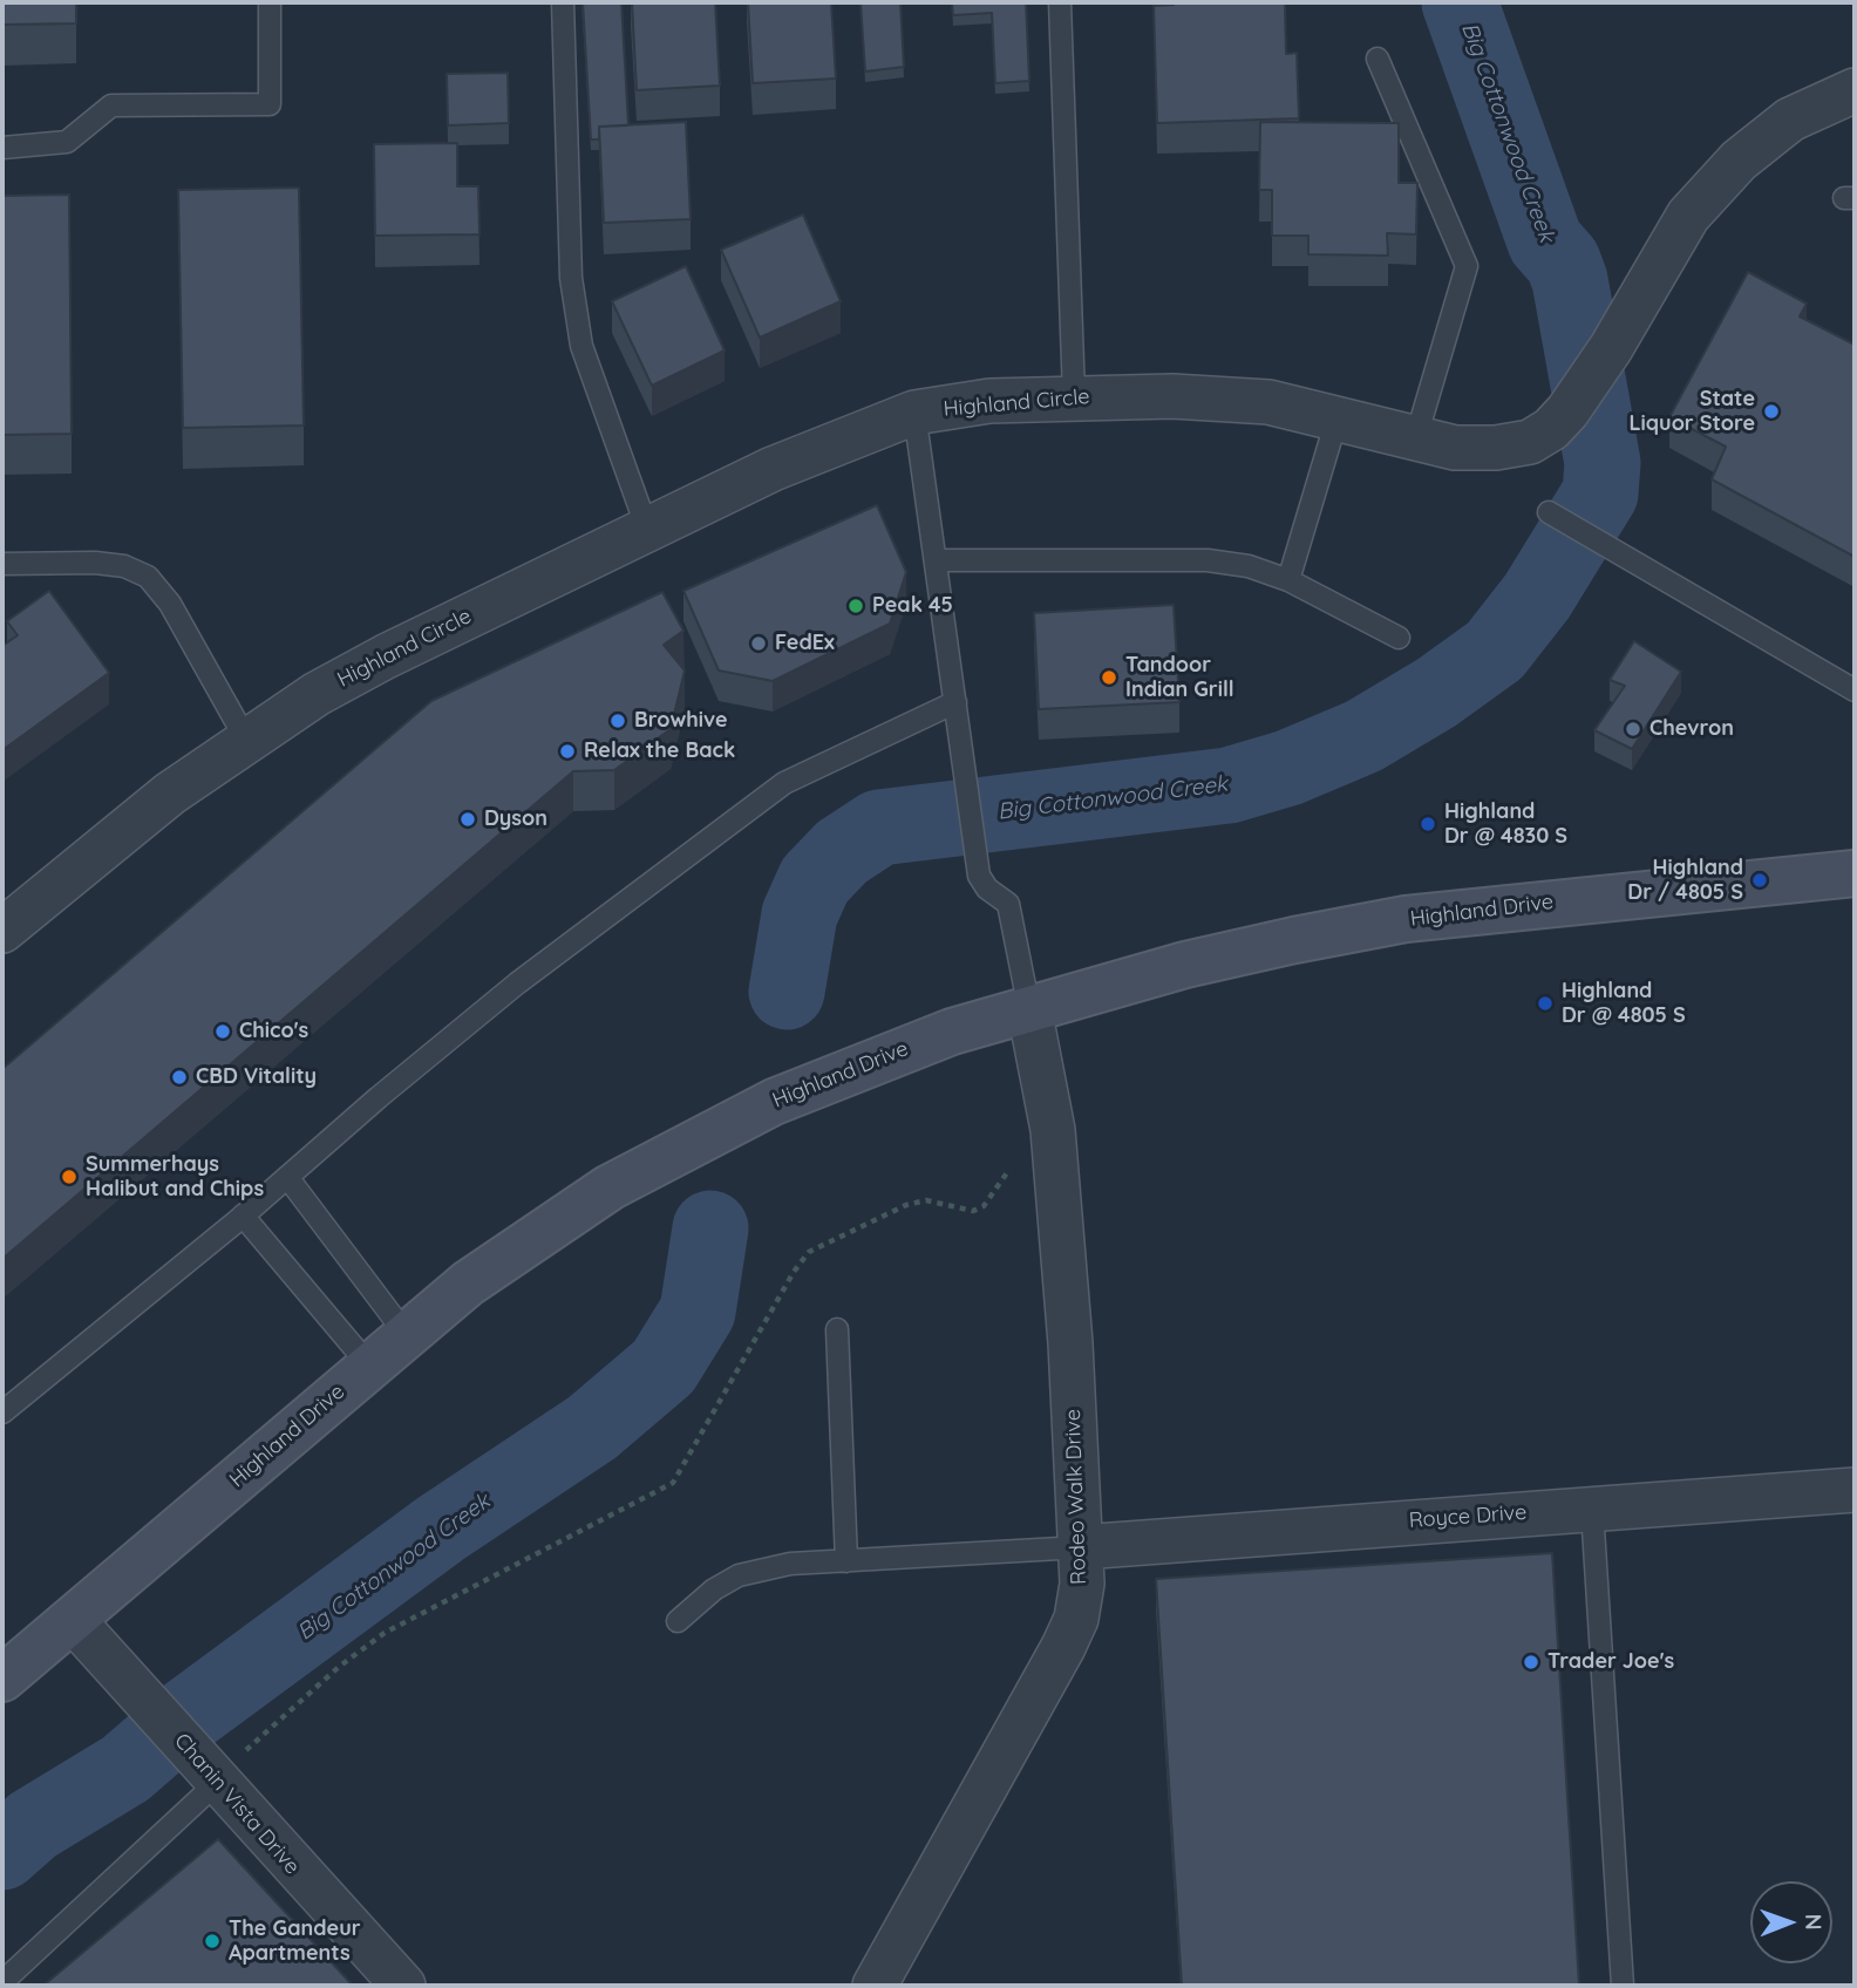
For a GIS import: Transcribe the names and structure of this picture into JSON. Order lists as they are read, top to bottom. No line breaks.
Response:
{"streets":{"main road":["Highland Drive"],"street":["Highland Circle","Rodeo Walk Drive","Royce Drive","Chanin Vista Drive"]},"crossings":[["Highland Drive","Rodeo Walk Drive"],["Highland Drive","Chanin Vista Drive"],["Rodeo Walk Drive","Royce Drive"]],"water":["Big Cottonwood Creek"],"places":["State Liquor Store","Peak 45","FedEx","Tandoor Indian Grill","Browhive","Chevron","Relax the Back","Dyson","Highland Dr @ 4830 S","Highland Dr / 4805 S","Highland Dr @ 4805 S","Chico's","CBD Vitality","Summerhays Halibut and Chips","Trader Joe's","The Gandeur Apartments"],"north":"right"}
